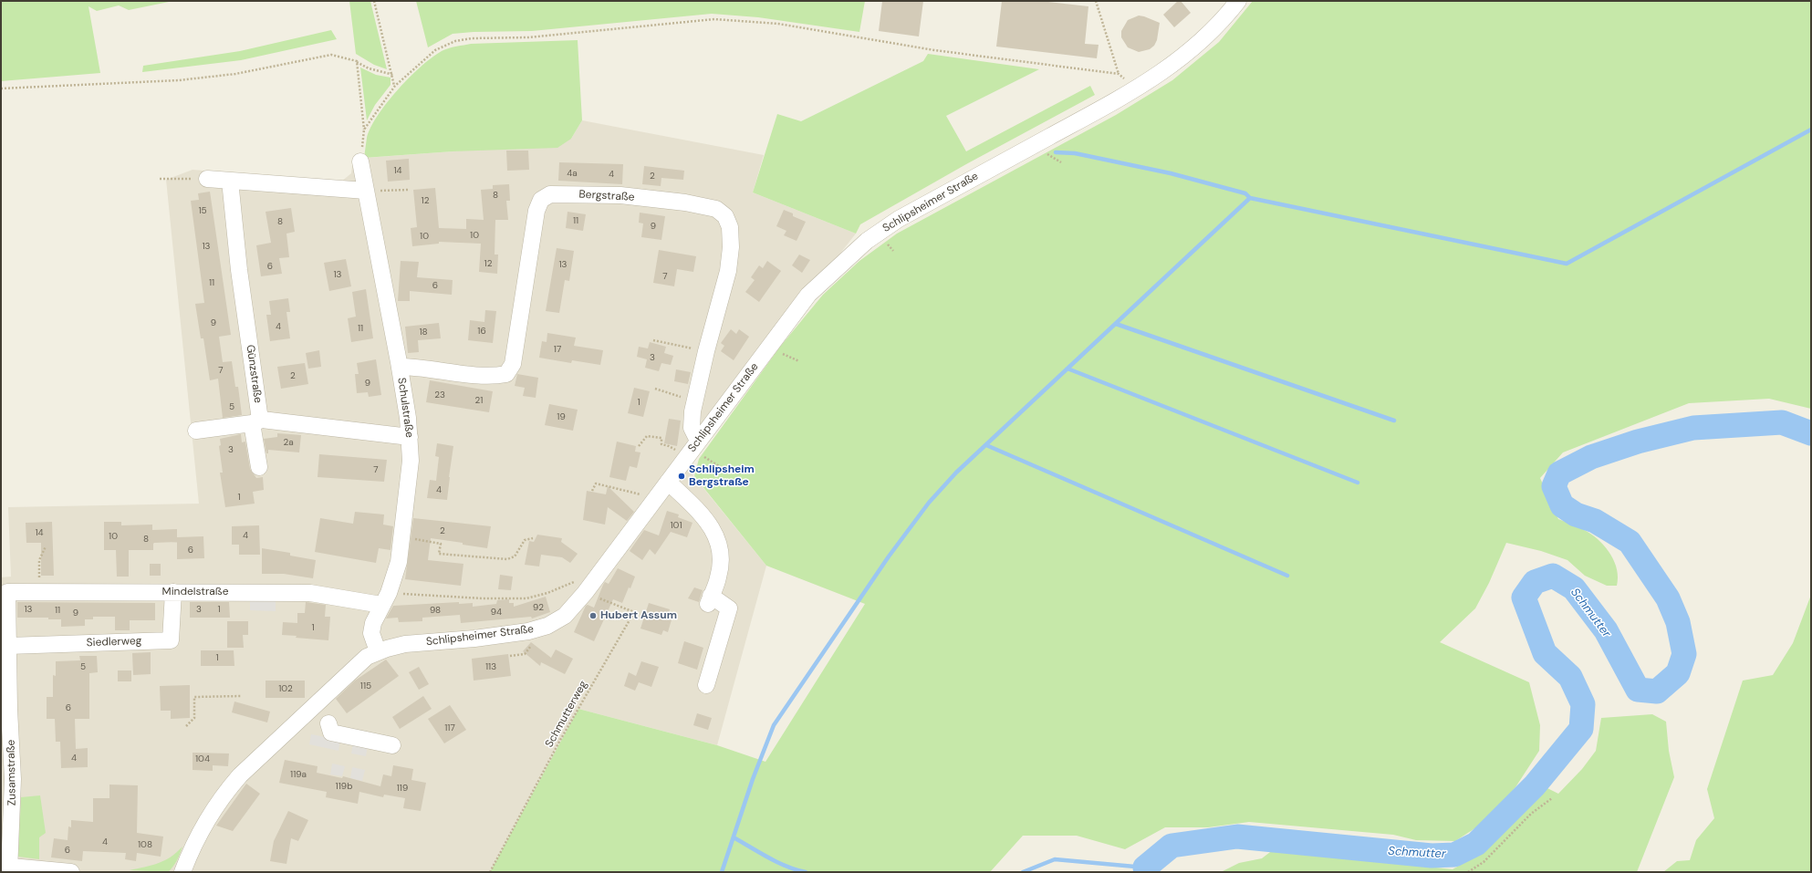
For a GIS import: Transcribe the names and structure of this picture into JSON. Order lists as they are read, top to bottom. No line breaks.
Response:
{"streets":{"street":["Bergstraße","Schlipsheimer Straße","Günzstraße","Schulstraße","Mindelstraße","Siedlerweg","Zusamstraße"],"path":["Schmutterweg"]},"crossings":[["Bergstraße","Schlipsheimer Straße"],["Bergstraße","Schulstraße"],["Schlipsheimer Straße","Schulstraße"],["Schlipsheimer Straße","Schmutterweg"],["Schulstraße","Mindelstraße"],["Mindelstraße","Siedlerweg"],["Mindelstraße","Zusamstraße"],["Siedlerweg","Zusamstraße"]],"water":["Schmutter"],"places":["Schlipsheim Bergstraße","Hubert Assum"],"house_numbers":["14","4a","4","2","8","12","15","11","8","9","10","10","13","12","13","6","13","7","11","6","9","4","11","16","18","17","3","7","2","9","23","21","1","5","19","2a","3","7","4","1","101","2","14","4","10","8","6","92","13","3","1","11","98","94","9","1","1","5","113","115","102","6","117","4","104","119a","119b","119","4","108","6"]}
